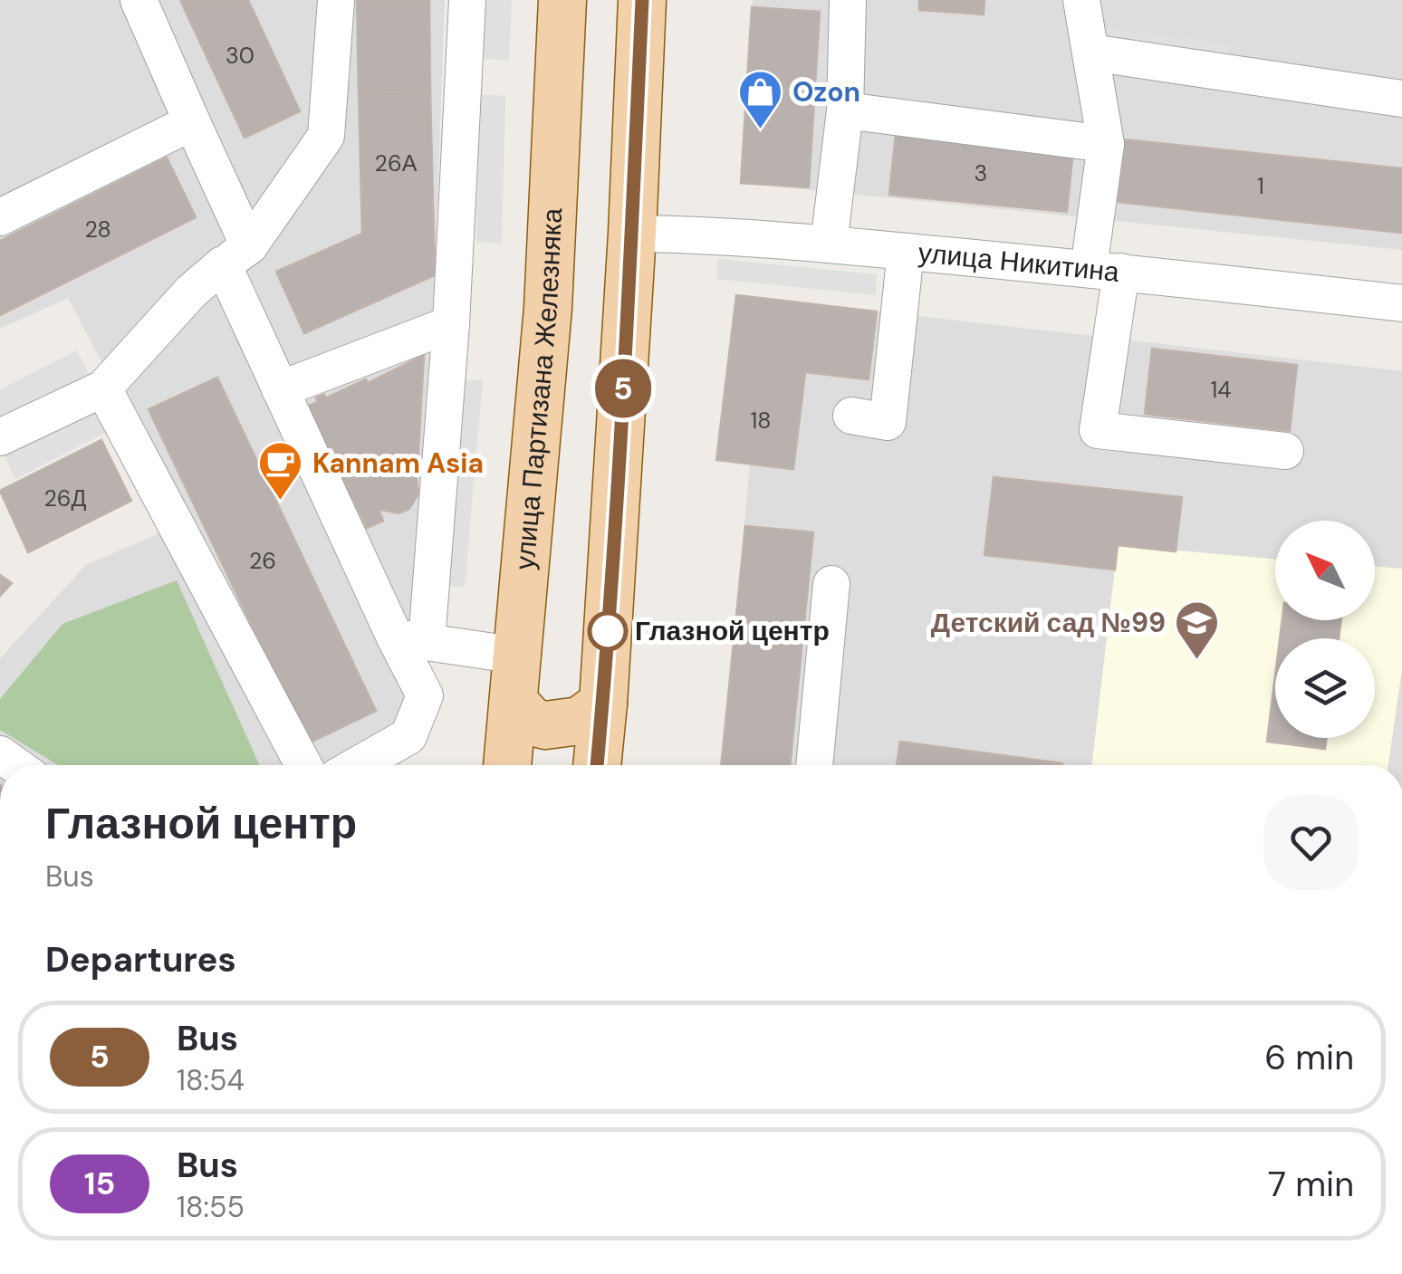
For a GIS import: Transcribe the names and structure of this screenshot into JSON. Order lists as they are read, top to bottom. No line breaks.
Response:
{"streets":{"main road":["улица Партизана Железняка"],"street":["улица Никитина"]},"places":{"shop":["Ozon"],"cafe":["Kannam Asia"],"other":["Глазной центр"],"school or university":["Детский сад №99"]},"lines":["bus line 5"],"house_numbers":["30","26А","3","1","28","14","18","26Д","26"],"north":"top left","page":{"on_map":"5","heading":[["Глазной центр","Bus"],"Departures"],"list":[{"mark":"5","name":"Bus","note":"18:54","value":"6 min"},{"mark":"15","name":"Bus","note":"18:55","value":"7 min"}]}}
